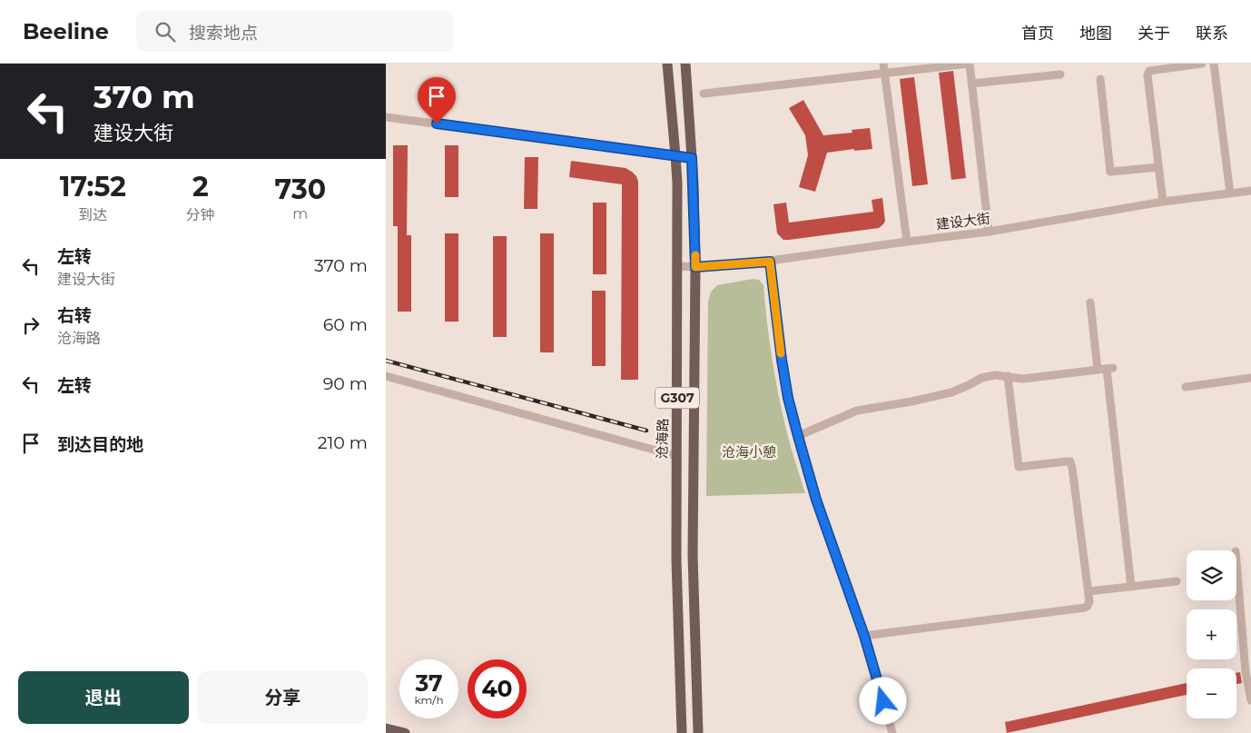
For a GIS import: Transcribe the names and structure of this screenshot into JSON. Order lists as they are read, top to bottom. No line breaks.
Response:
{"streets":{"main road":["G307","沧海路"],"street":["建设大街"]},"crossings":[["建设大街","G307"],["建设大街","沧海路"]],"parks":["沧海小憩"],"page":{"header":"Beeline","search":"搜索地点","nav":["首页","地图","关于","联系"],"turn":["370 m","建设大街"],"eta":["17:52","到达","2","分钟","730","m"],"list":[{"name":"左转","note":"建设大街","value":"370 m"},{"name":"右转","note":"沧海路","value":"60 m"},{"name":"左转","value":"90 m"},{"name":"到达目的地","value":"210 m"}],"map_buttons":["+","−"],"speed":"37 km/h","limit":"40","buttons":["退出","分享"]}}
